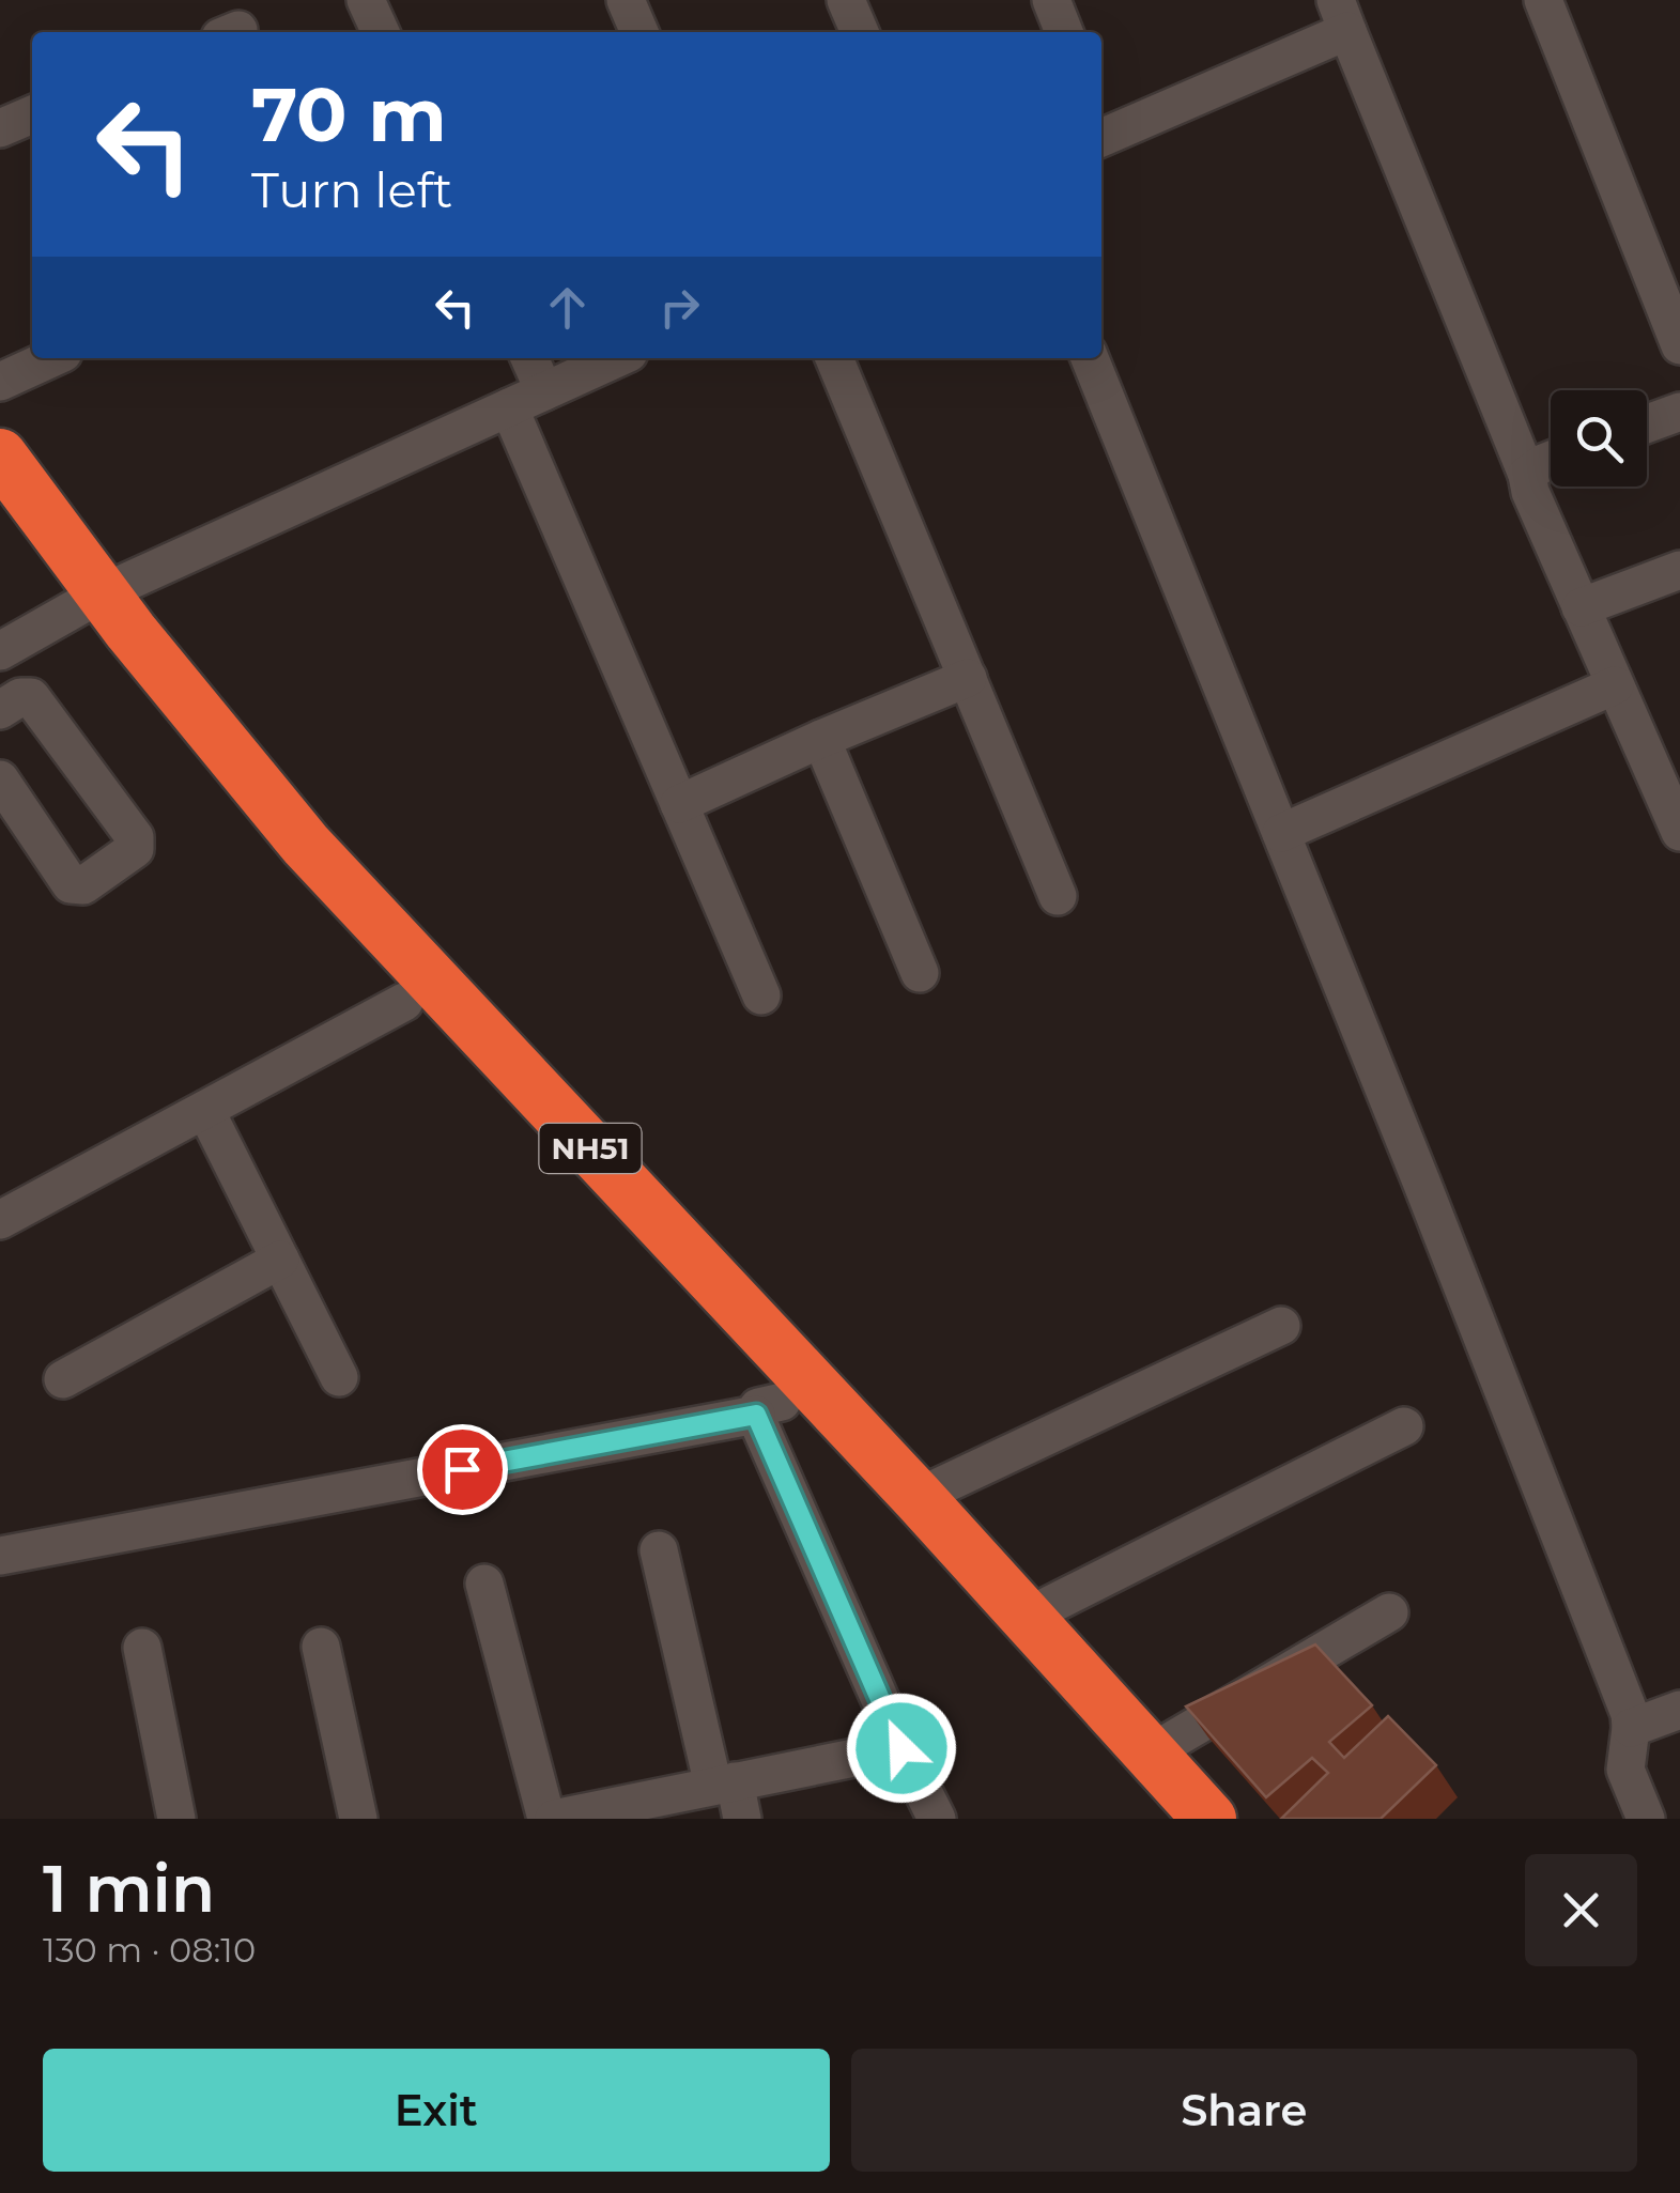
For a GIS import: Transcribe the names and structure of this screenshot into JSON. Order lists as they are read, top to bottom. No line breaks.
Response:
{"streets":{"highway":["NH51"]},"page":{"turn":["70 m","Turn left"],"heading":["1 min","130 m · 08:10"],"buttons":["Exit","Share"]}}
